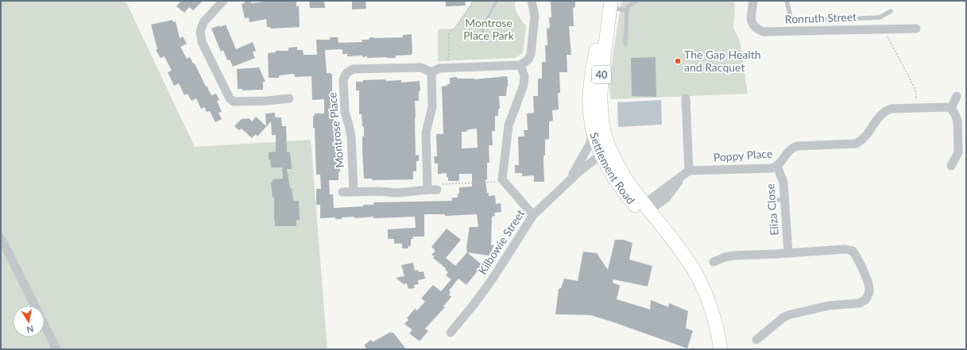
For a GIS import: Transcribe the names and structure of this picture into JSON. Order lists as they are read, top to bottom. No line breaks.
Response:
{"streets":{"main road":["40","Settlement Road"],"street":["Ronruth Street","Montrose Place","Poppy Place","Eliza Close","Kilbowie Street"]},"crossings":[["Poppy Place","Eliza Close"],["Settlement Road","Kilbowie Street"]],"parks":["Montrose Place Park"],"places":["The Gap Health and Racquet"],"north":"bottom"}
